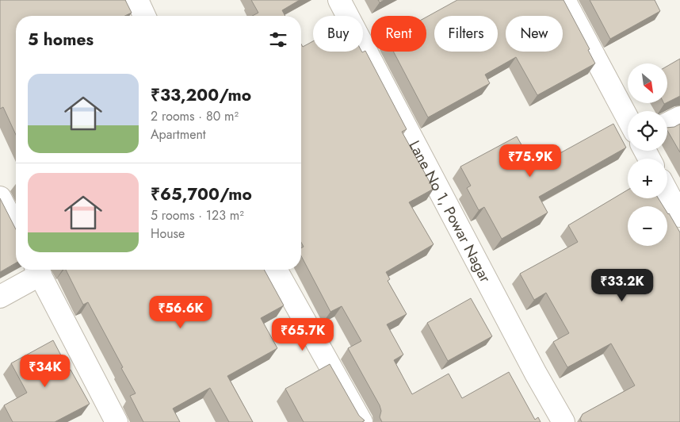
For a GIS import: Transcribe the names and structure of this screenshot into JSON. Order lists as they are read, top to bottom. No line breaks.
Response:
{"streets":{"street":["Lane No 1, Powar Nagar"]},"north":"bottom right","page":{"chip":["Buy","Rent","Filters","New"],"heading":"5 homes","map_buttons":["+","−"],"list":[{"name":"₹33,200/mo","note":"2 rooms · 80 m² · Apartment"},{"name":"₹65,700/mo","note":"5 rooms · 123 m² · House"}],"price":["₹75.9K","₹33.2K","₹56.6K","₹65.7K","₹34K"]}}
